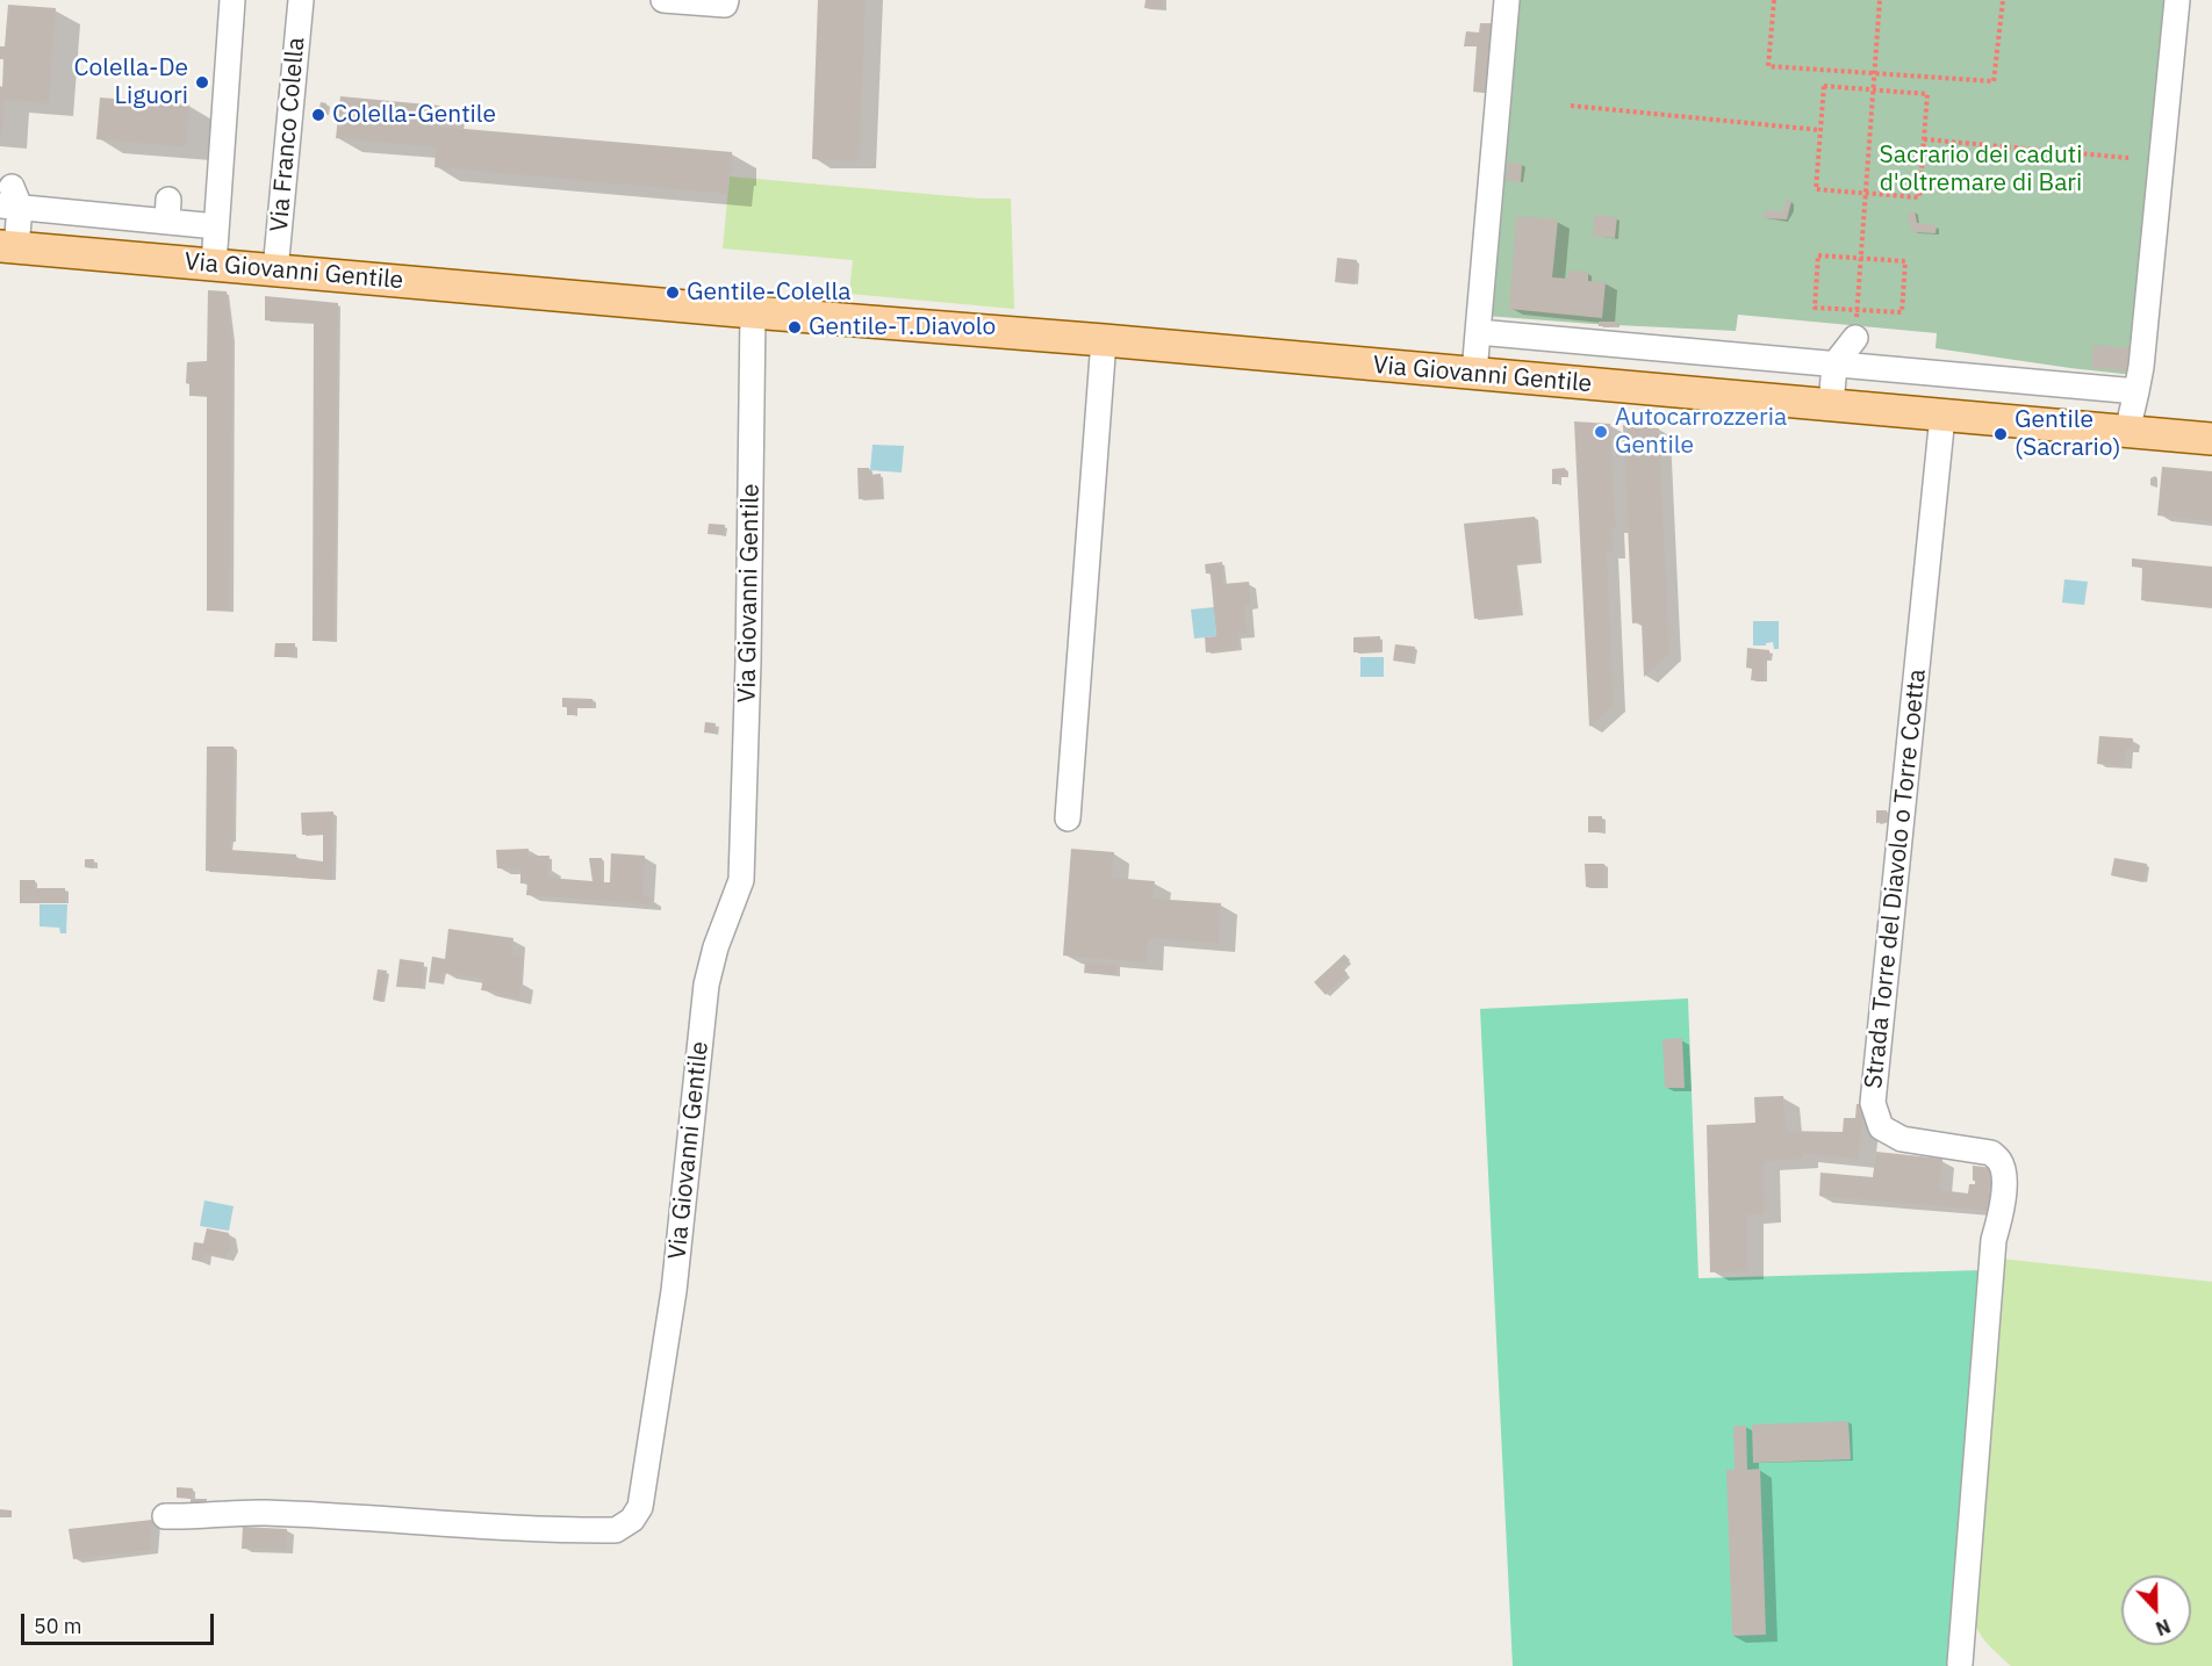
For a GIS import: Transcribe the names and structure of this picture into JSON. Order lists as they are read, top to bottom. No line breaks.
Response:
{"streets":{"main road":["Via Giovanni Gentile"],"street":["Via Franco Colella","Strada Torre del Diavolo o Torre Coetta"]},"crossings":[["Via Franco Colella","Via Giovanni Gentile"],["Via Giovanni Gentile","Strada Torre del Diavolo o Torre Coetta"]],"parks":["Sacrario dei caduti d'oltremare di Bari"],"places":["Colella-De Liguori","Colella-Gentile","Gentile-Colella","Gentile-T.Diavolo","Autocarrozzeria Gentile","Gentile (Sacrario)"],"scale_bar":"50 m","north":"bottom"}
